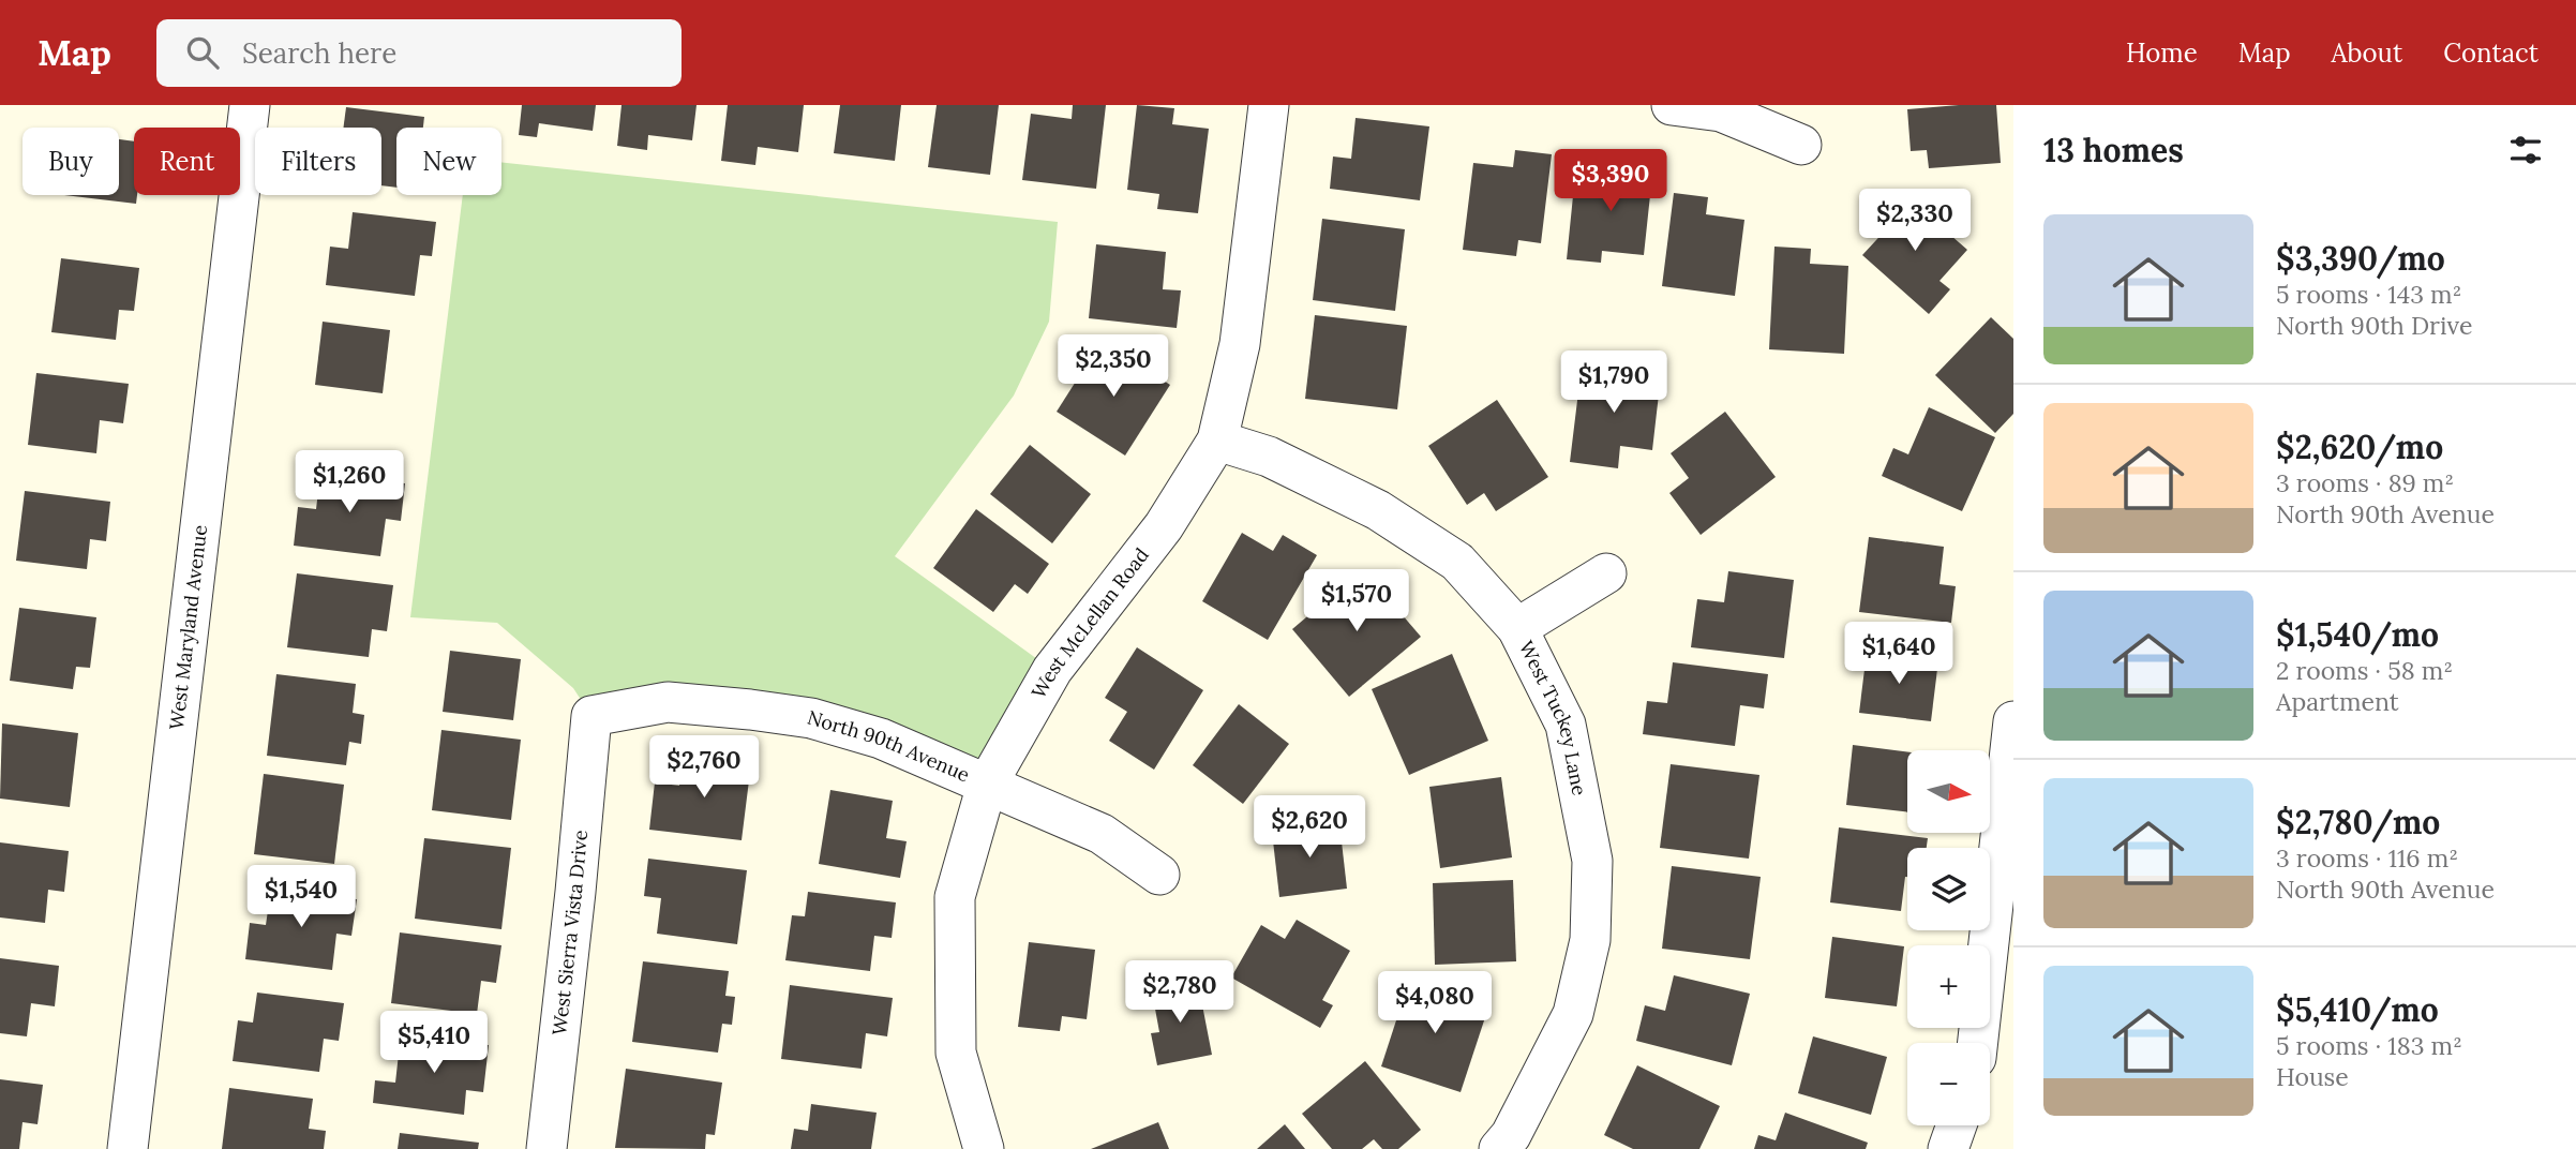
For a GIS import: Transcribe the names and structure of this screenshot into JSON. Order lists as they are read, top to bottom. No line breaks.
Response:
{"streets":{"street":["West McLellan Road","West Maryland Avenue","West Tuckey Lane","North 90th Avenue","West Sierra Vista Drive"]},"crossings":[["West McLellan Road","West Tuckey Lane"],["West McLellan Road","North 90th Avenue"],["North 90th Avenue","West Sierra Vista Drive"]],"north":"right","page":{"header":"Map","search":"Search here","nav":["Home","Map","About","Contact"],"heading":"13 homes","chip":["Buy","Rent","Filters","New"],"price":["$3,390","$2,330","$2,350","$1,790","$1,260","$1,570","$1,640","$2,760","$2,620","$1,540","$2,780","$4,080","$5,410"],"list":[{"name":"$3,390/mo","note":"5 rooms · 143 m² · North 90th Drive"},{"name":"$2,620/mo","note":"3 rooms · 89 m² · North 90th Avenue"},{"name":"$1,540/mo","note":"2 rooms · 58 m² · Apartment"},{"name":"$2,780/mo","note":"3 rooms · 116 m² · North 90th Avenue"},{"name":"$5,410/mo","note":"5 rooms · 183 m² · House"}],"map_buttons":["+","−"]}}
